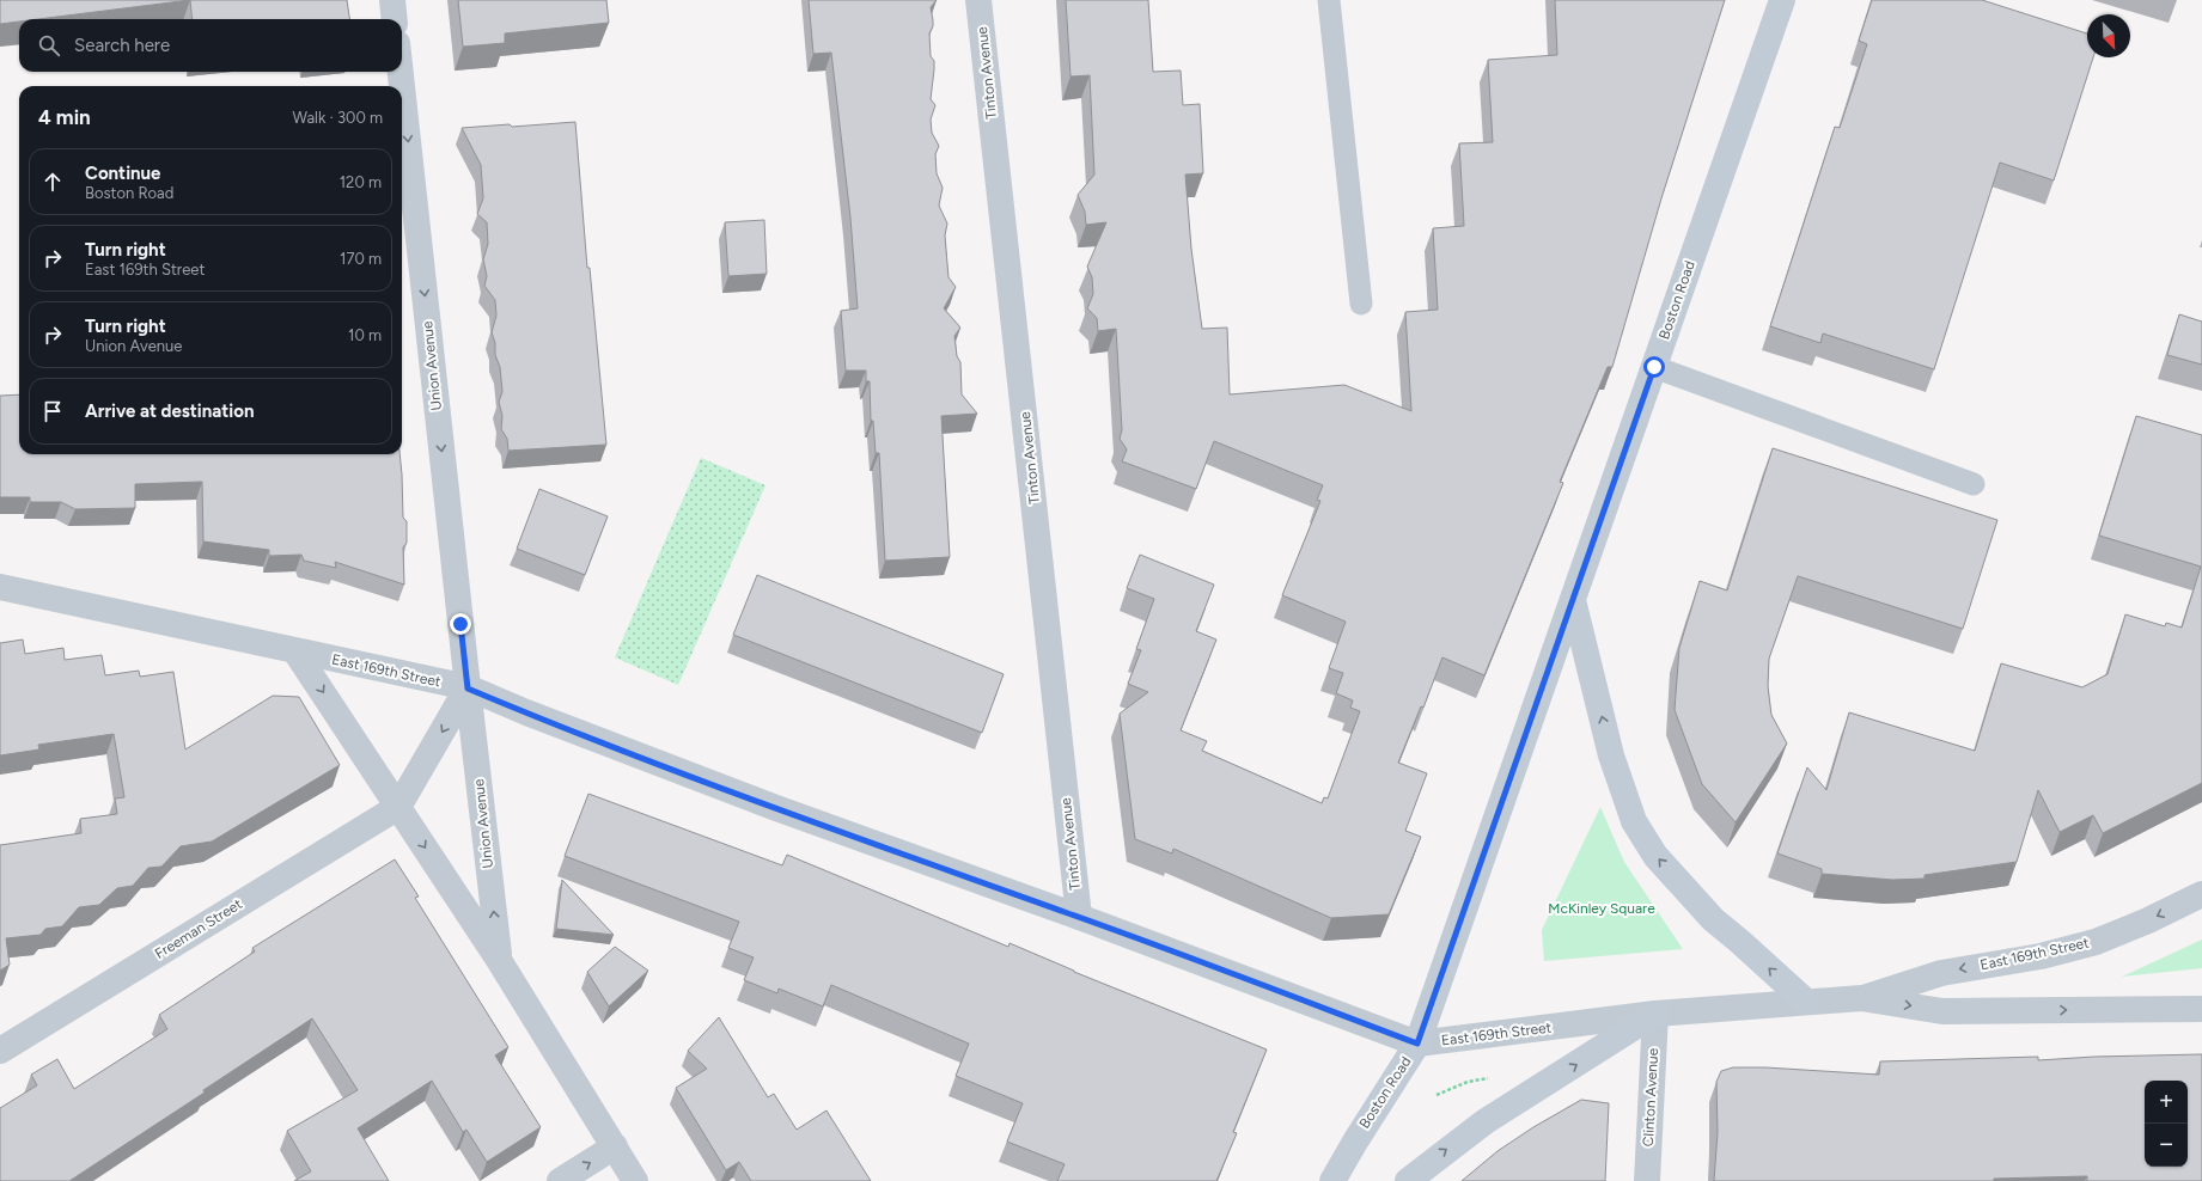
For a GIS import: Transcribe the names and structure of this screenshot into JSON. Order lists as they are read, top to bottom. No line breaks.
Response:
{"streets":{"main road":["Boston Road"],"street":["Tinton Avenue","Union Avenue","East 169th Street","Freeman Street","Clinton Avenue"]},"crossings":[["Tinton Avenue","East 169th Street"],["Boston Road","East 169th Street"],["Union Avenue","East 169th Street"],["Union Avenue","Freeman Street"],["East 169th Street","Clinton Avenue"]],"parks":["McKinley Square"],"north":"bottom right","page":{"search":"Search here","heading":["4 min","Walk · 300 m"],"list":[["Continue","Boston Road","120 m"],["Turn right","East 169th Street","170 m"],["Turn right","Union Avenue","10 m"],"Arrive at destination"],"map_buttons":["+","−"]}}
